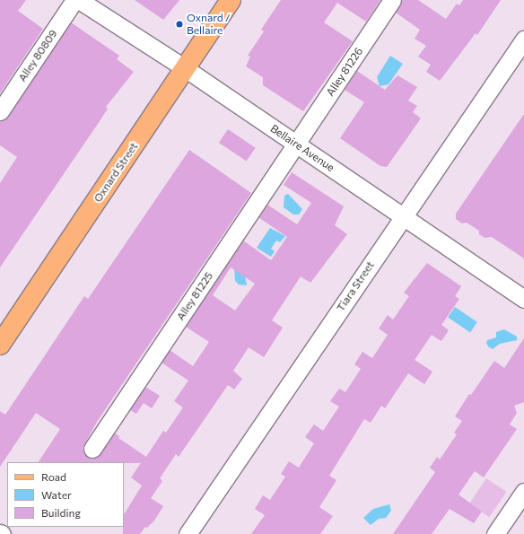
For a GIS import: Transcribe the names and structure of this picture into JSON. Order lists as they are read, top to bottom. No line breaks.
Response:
{"streets":{"main road":["Oxnard Street"],"street":["Alley 80809","Alley 81226","Bellaire Avenue","Tiara Street","Alley 81225"]},"crossings":[["Alley 81226","Bellaire Avenue"],["Alley 81226","Alley 81225"],["Bellaire Avenue","Oxnard Street"],["Bellaire Avenue","Tiara Street"],["Bellaire Avenue","Alley 81225"]],"places":["Oxnard / Bellaire"],"legend":["Road","Water","Building"]}
